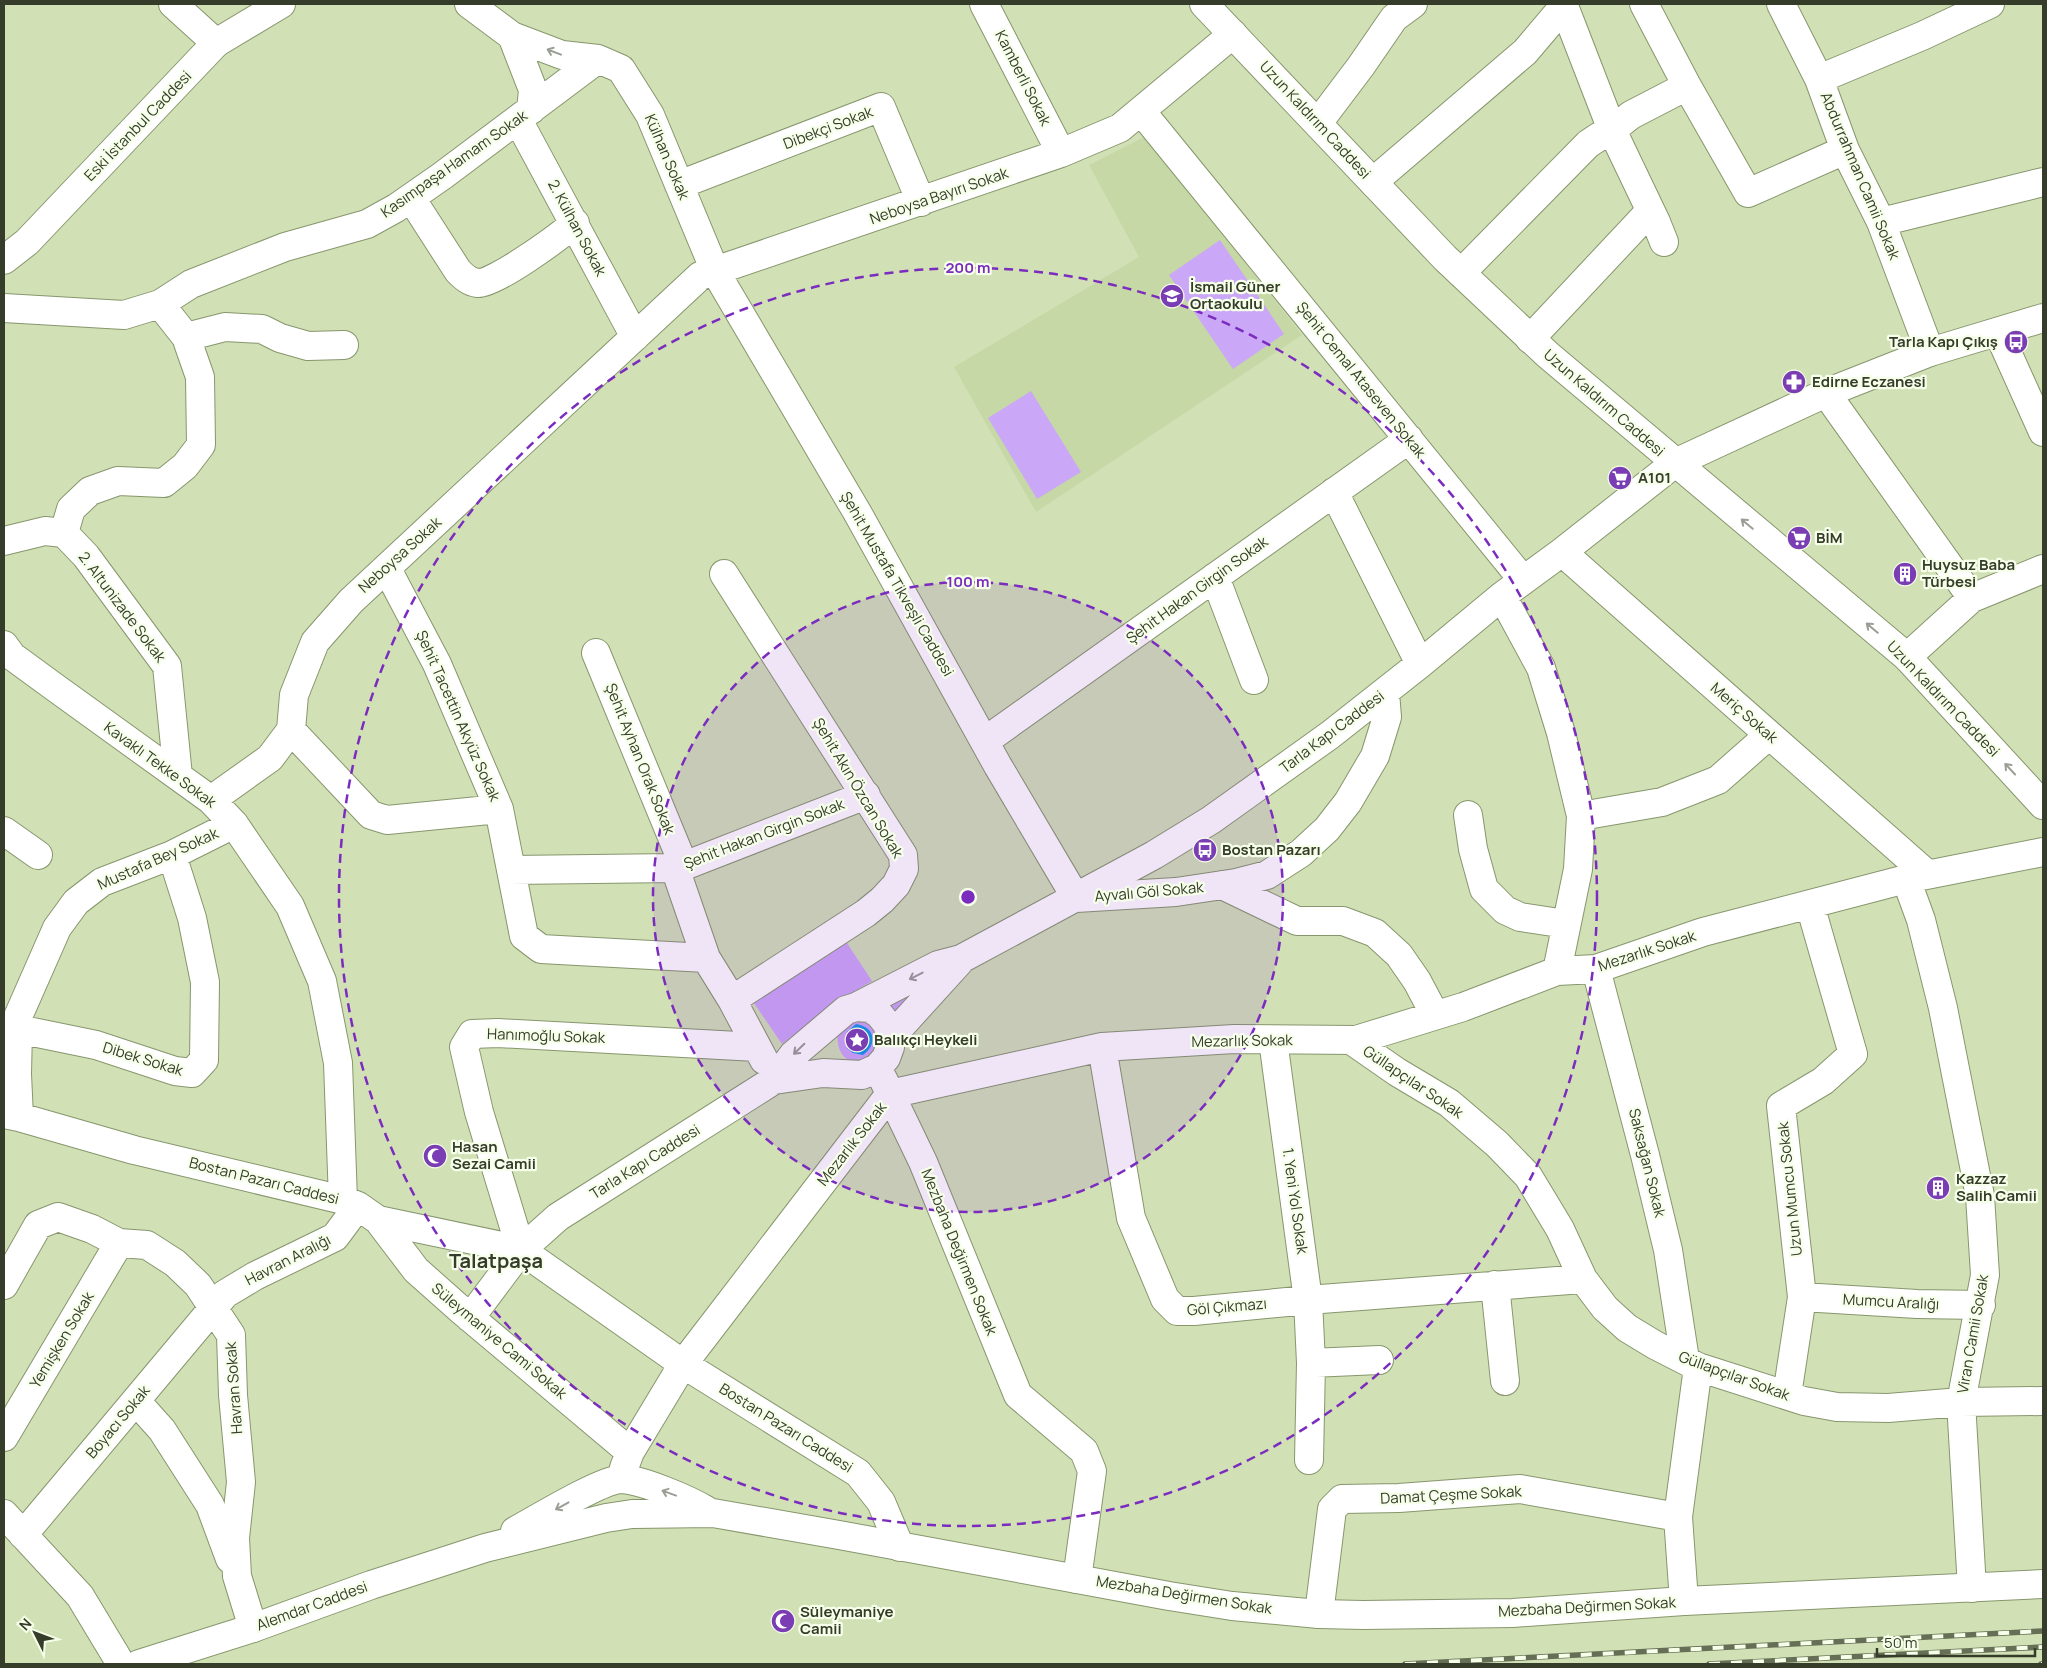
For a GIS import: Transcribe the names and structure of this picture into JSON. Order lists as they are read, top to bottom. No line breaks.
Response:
{"streets":{"street":["Kamberli Sokak","Uzun Kaldırım Caddesi","Eski İstanbul Caddesi","Dibekçi Sokak","Külhan Sokak","Kasımpaşa Hamam Sokak","Abdurrahman Camii Sokak","Neboysa Bayırı Sokak","2. Külhan Sokak","Şehit Cemal Ataseven Sokak","Neboysa Sokak","Şehit Mustafa Tikveşli Caddesi","Şehit Hakan Girgin Sokak","2. Altunizade Sokak","Meriç Sokak","Şehit Tacettin Akyüz Sokak","Tarla Kapı Caddesi","Şehit Ayhan Orak Sokak","Kavaklı Tekke Sokak","Şehit Akın Özcan Sokak","Mustafa Bey Sokak","Ayvalı Göl Sokak","Mezarlık Sokak","Hanımoğlu Sokak","Dibek Sokak","Güllapçılar Sokak","Saksağan Sokak","Bostan Pazarı Caddesi","Uzun Mumcu Sokak","1. Yeni Yol Sokak","Mezbaha Değirmen Sokak","Havran Aralığı","Mumcu Aralığı","Göl Çıkmazı","Viran Camii Sokak","Yemişken Sokak","Süleymaniye Cami Sokak","Havran Sokak","Boyacı Sokak","Damat Çeşme Sokak","Alemdar Caddesi"]},"crossings":[["Kamberli Sokak","Neboysa Bayırı Sokak"],["Uzun Kaldırım Caddesi","Neboysa Bayırı Sokak"],["Uzun Kaldırım Caddesi","Tarla Kapı Caddesi"],["Dibekçi Sokak","Külhan Sokak"],["Dibekçi Sokak","Neboysa Bayırı Sokak"],["Külhan Sokak","Kasımpaşa Hamam Sokak"],["Külhan Sokak","Neboysa Bayırı Sokak"],["Külhan Sokak","Şehit Mustafa Tikveşli Caddesi"],["Kasımpaşa Hamam Sokak","2. Külhan Sokak"],["Abdurrahman Camii Sokak","Tarla Kapı Caddesi"],["Neboysa Bayırı Sokak","2. Külhan Sokak"],["Neboysa Bayırı Sokak","Şehit Cemal Ataseven Sokak"],["Neboysa Bayırı Sokak","Neboysa Sokak"],["Neboysa Bayırı Sokak","Şehit Mustafa Tikveşli Caddesi"],["2. Külhan Sokak","Neboysa Sokak"],["Şehit Cemal Ataseven Sokak","Şehit Hakan Girgin Sokak"],["Şehit Cemal Ataseven Sokak","Tarla Kapı Caddesi"],["Şehit Cemal Ataseven Sokak","Mezarlık Sokak"],["Neboysa Sokak","Şehit Tacettin Akyüz Sokak"],["Şehit Mustafa Tikveşli Caddesi","Şehit Hakan Girgin Sokak"],["Şehit Mustafa Tikveşli Caddesi","Tarla Kapı Caddesi"],["Şehit Mustafa Tikveşli Caddesi","Ayvalı Göl Sokak"],["Şehit Hakan Girgin Sokak","Şehit Tacettin Akyüz Sokak"],["Şehit Hakan Girgin Sokak","Şehit Ayhan Orak Sokak"],["Şehit Hakan Girgin Sokak","Şehit Akın Özcan Sokak"],["2. Altunizade Sokak","Kavaklı Tekke Sokak"],["Meriç Sokak","Tarla Kapı Caddesi"],["Meriç Sokak","Mezarlık Sokak"],["Meriç Sokak","Viran Camii Sokak"],["Şehit Tacettin Akyüz Sokak","Şehit Ayhan Orak Sokak"],["Tarla Kapı Caddesi","Şehit Ayhan Orak Sokak"],["Tarla Kapı Caddesi","Ayvalı Göl Sokak"],["Tarla Kapı Caddesi","Hanımoğlu Sokak"],["Tarla Kapı Caddesi","Bostan Pazarı Caddesi"],["Tarla Kapı Caddesi","Mezbaha Değirmen Sokak"],["Şehit Ayhan Orak Sokak","Şehit Akın Özcan Sokak"],["Şehit Ayhan Orak Sokak","Hanımoğlu Sokak"],["Kavaklı Tekke Sokak","Mustafa Bey Sokak"],["Kavaklı Tekke Sokak","Bostan Pazarı Caddesi"],["Kavaklı Tekke Sokak","Havran Aralığı"],["Kavaklı Tekke Sokak","Süleymaniye Cami Sokak"],["Mustafa Bey Sokak","Dibek Sokak"],["Mustafa Bey Sokak","Bostan Pazarı Caddesi"],["Mezarlık Sokak","Güllapçılar Sokak"],["Mezarlık Sokak","Saksağan Sokak"],["Mezarlık Sokak","Bostan Pazarı Caddesi"],["Mezarlık Sokak","Uzun Mumcu Sokak"],["Mezarlık Sokak","1. Yeni Yol Sokak"],["Mezarlık Sokak","Mezbaha Değirmen Sokak"],["Mezarlık Sokak","Göl Çıkmazı"],["Mezarlık Sokak","Viran Camii Sokak"],["Mezarlık Sokak","Süleymaniye Cami Sokak"],["Hanımoğlu Sokak","Bostan Pazarı Caddesi"],["Güllapçılar Sokak","Saksağan Sokak"],["Güllapçılar Sokak","Uzun Mumcu Sokak"],["Güllapçılar Sokak","Göl Çıkmazı"],["Güllapçılar Sokak","Viran Camii Sokak"],["Saksağan Sokak","Mezbaha Değirmen Sokak"],["Saksağan Sokak","Damat Çeşme Sokak"],["Bostan Pazarı Caddesi","Havran Aralığı"],["Bostan Pazarı Caddesi","Süleymaniye Cami Sokak"],["Uzun Mumcu Sokak","Mumcu Aralığı"],["1. Yeni Yol Sokak","Göl Çıkmazı"],["Mezbaha Değirmen Sokak","Viran Camii Sokak"],["Mezbaha Değirmen Sokak","Damat Çeşme Sokak"],["Havran Aralığı","Süleymaniye Cami Sokak"],["Havran Aralığı","Havran Sokak"],["Havran Aralığı","Boyacı Sokak"],["Mumcu Aralığı","Viran Camii Sokak"],["Yemişken Sokak","Havran Sokak"],["Havran Sokak","Boyacı Sokak"],["Havran Sokak","Alemdar Caddesi"]],"districts":["Talatpaşa"],"places":{"school or university":["İsmail Güner Ortaokulu"],"bus stop":["Tarla Kapı Çıkış","Bostan Pazarı"],"pharmacy":["Edirne Eczanesi"],"supermarket":["A101","BİM"],"building":["Huysuz Baba Türbesi","Kazzaz Salih Camii"],"place":["Balıkçı Heykeli"],"mosque":["Hasan Sezai Camii","Süleymaniye Camii"]},"scale_bar":"50 m","north":"top left","rings":["200 m","100 m"]}
